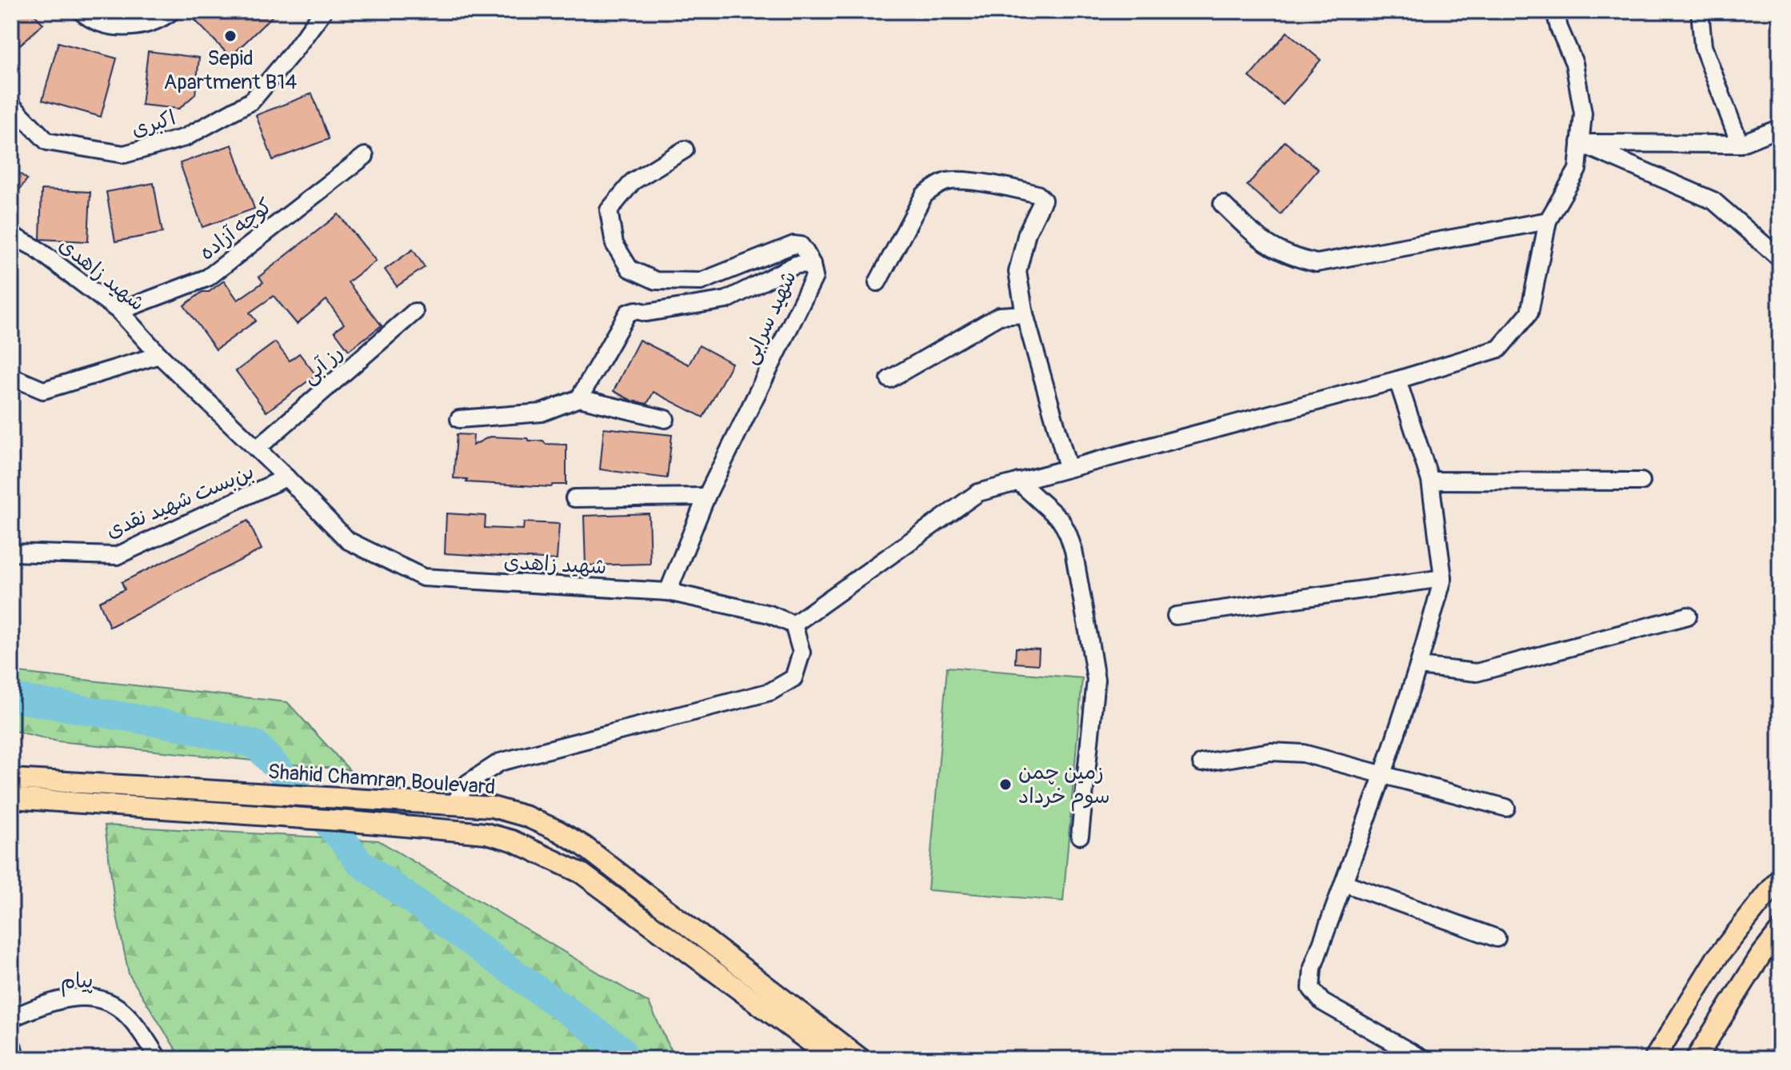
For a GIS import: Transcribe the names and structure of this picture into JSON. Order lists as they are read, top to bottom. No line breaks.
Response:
{"streets":{"main road":["Shahid Chamran Boulevard"],"street":["اکبری","کوچه آزاده","شهید زاهدی","شهید سرابی","رز آبی","بن‌بست شهید نقدی","پیام"]},"crossings":[["کوچه آزاده","شهید زاهدی"],["شهید زاهدی","شهید سرابی"],["شهید زاهدی","رز آبی"],["شهید زاهدی","بن‌بست شهید نقدی"]],"places":["Sepid Apartment B14","زمین چمن سوم خرداد"]}
